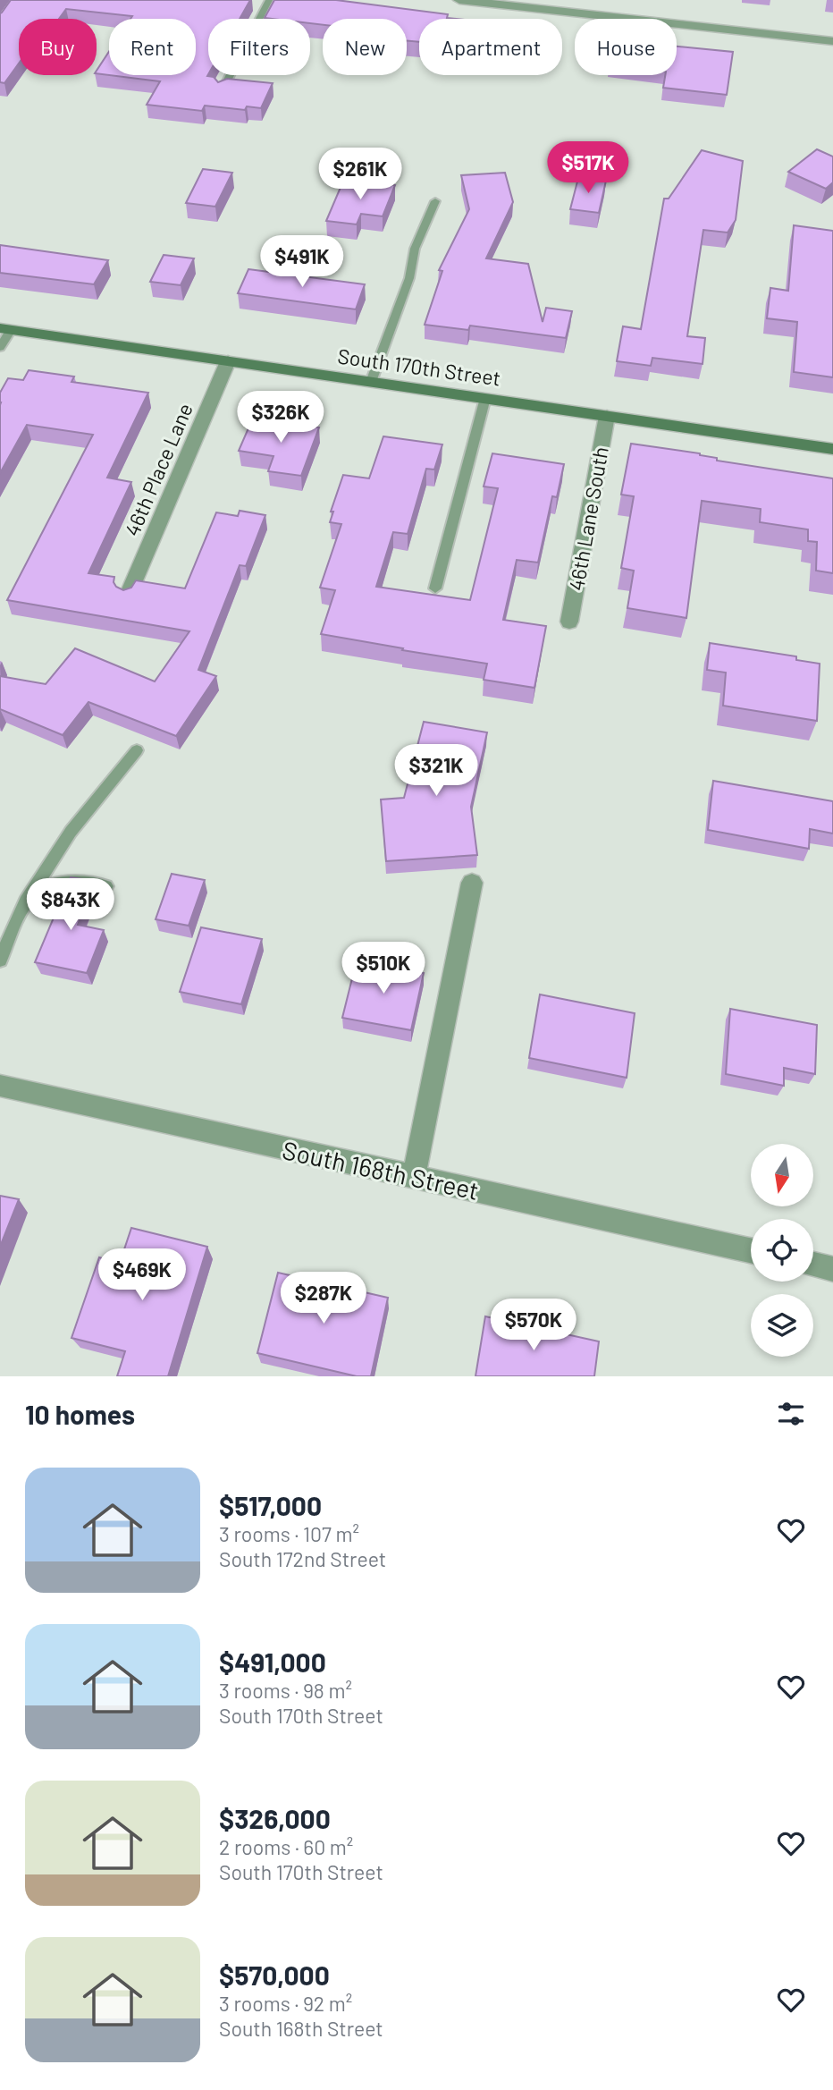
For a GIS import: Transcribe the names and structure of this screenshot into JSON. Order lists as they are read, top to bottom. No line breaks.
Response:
{"streets":{"street":["South 170th Street","46th Place Lane","46th Lane South","South 168th Street"]},"crossings":[["South 170th Street","46th Place Lane"],["South 170th Street","46th Lane South"]],"north":"bottom","page":{"chip":["Buy","Rent","Filters","New","Apartment","House"],"price":["$517K","$261K","$491K","$326K","$321K","$843K","$510K","$469K","$287K","$570K"],"heading":"10 homes","list":[{"name":"$517,000","note":"3 rooms · 107 m² · South 172nd Street"},{"name":"$491,000","note":"3 rooms · 98 m² · South 170th Street"},{"name":"$326,000","note":"2 rooms · 60 m² · South 170th Street"},{"name":"$570,000","note":"3 rooms · 92 m² · South 168th Street"}]}}
